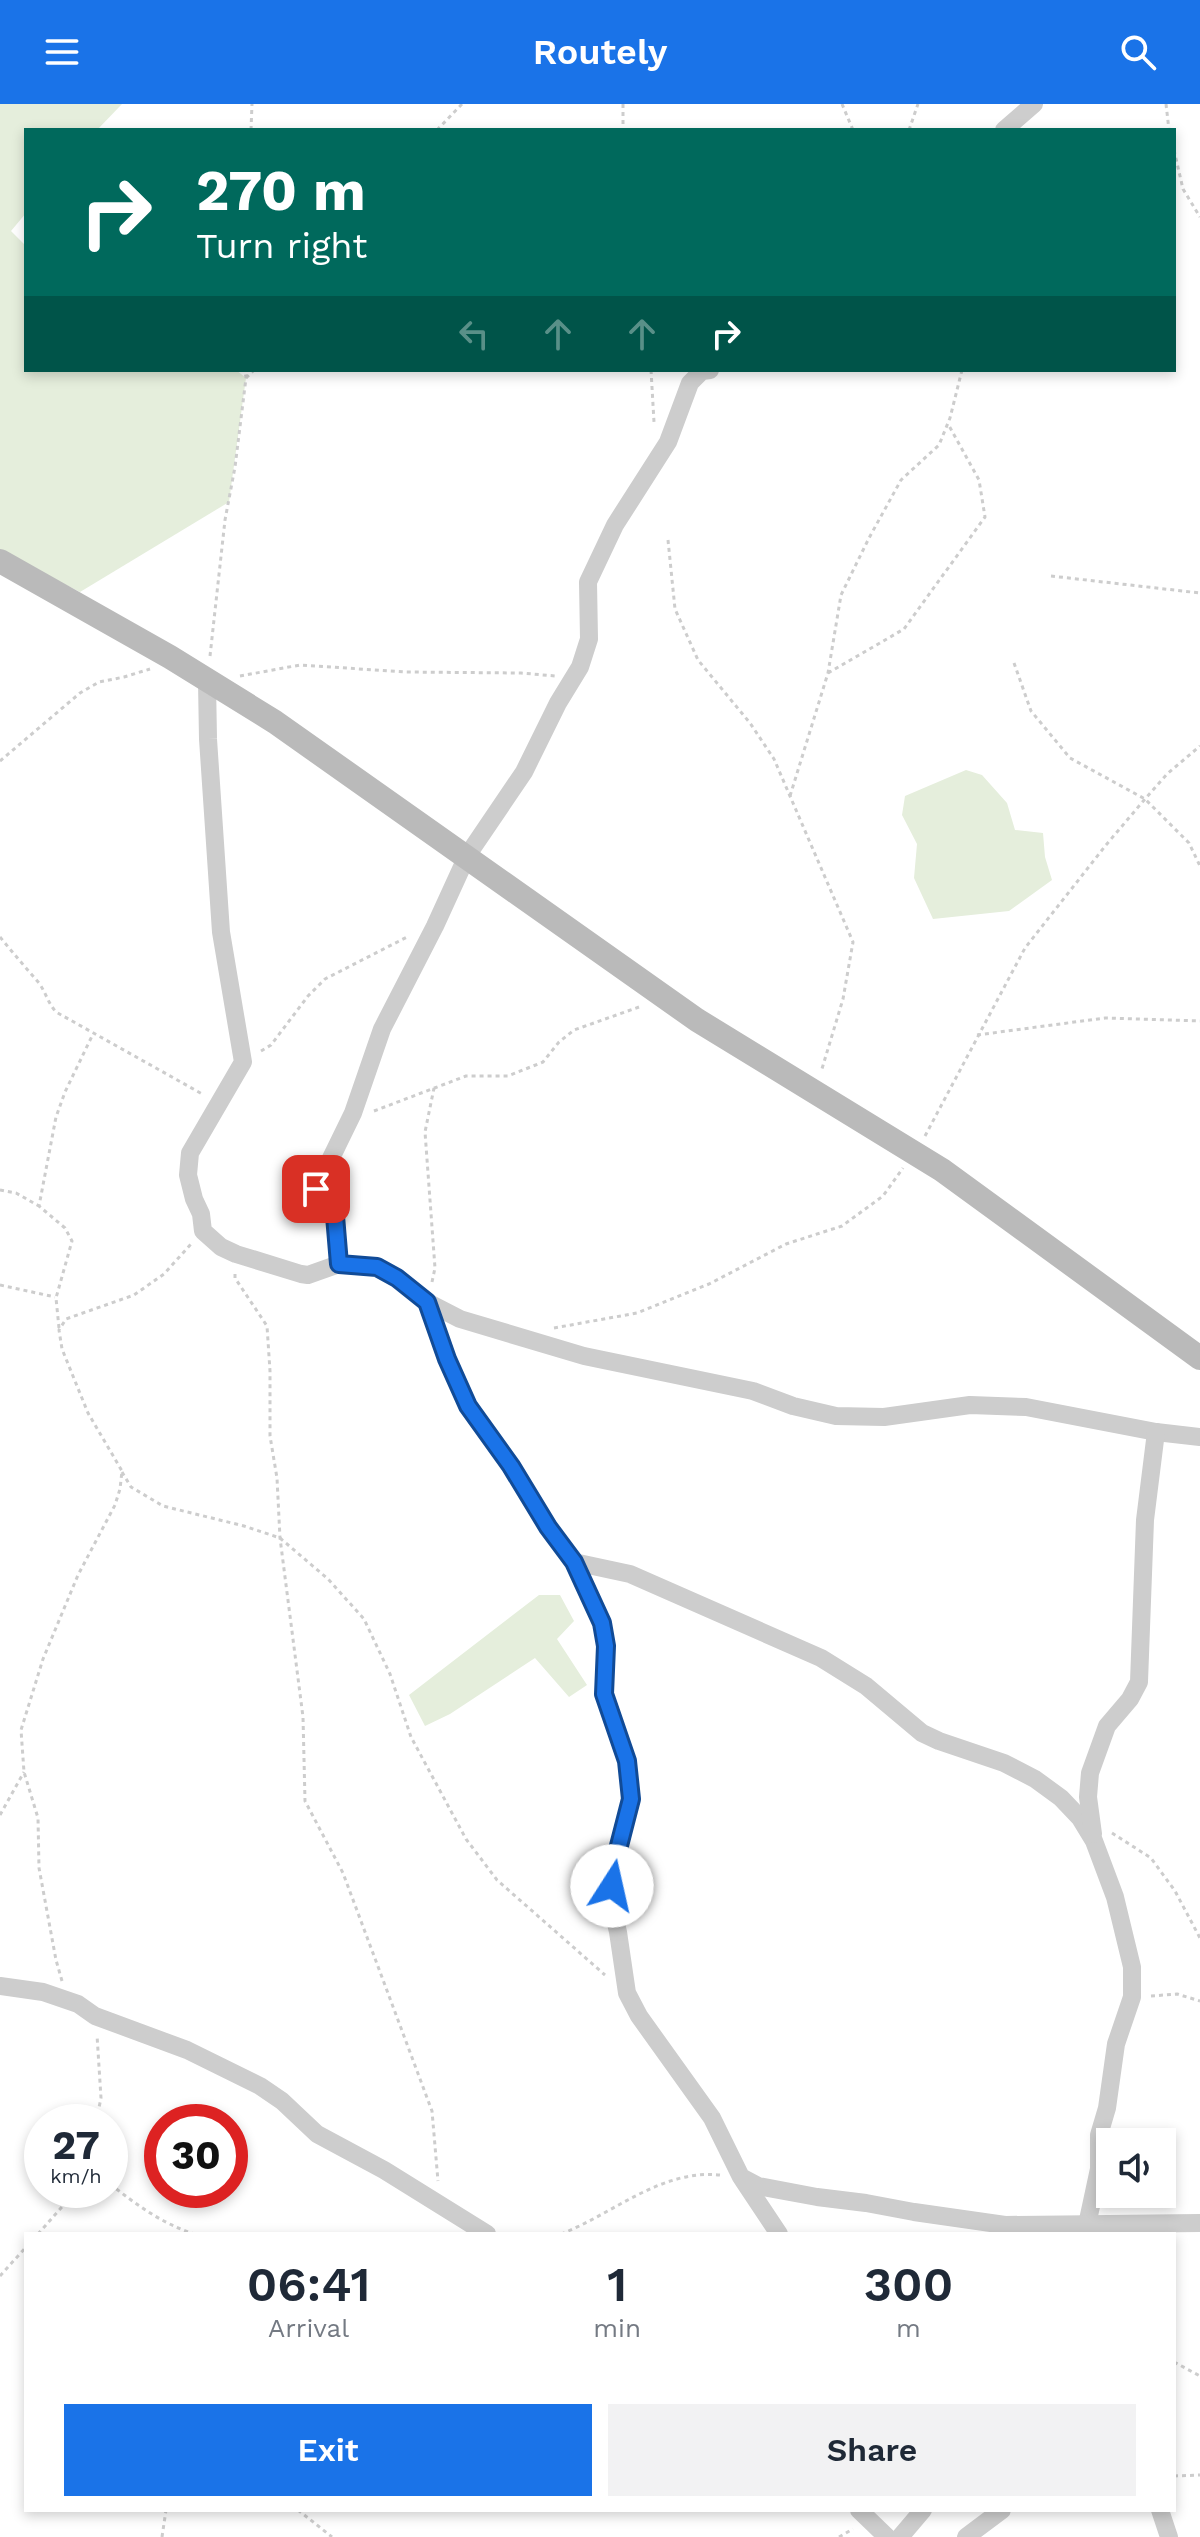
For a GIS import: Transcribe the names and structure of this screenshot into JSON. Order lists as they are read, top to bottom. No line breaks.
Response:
{"page":{"header":"Routely","turn":["270 m","Turn right"],"speed":"27 km/h","limit":"30","eta":["06:41","Arrival","1","min","300","m"],"buttons":["Exit","Share"]}}
